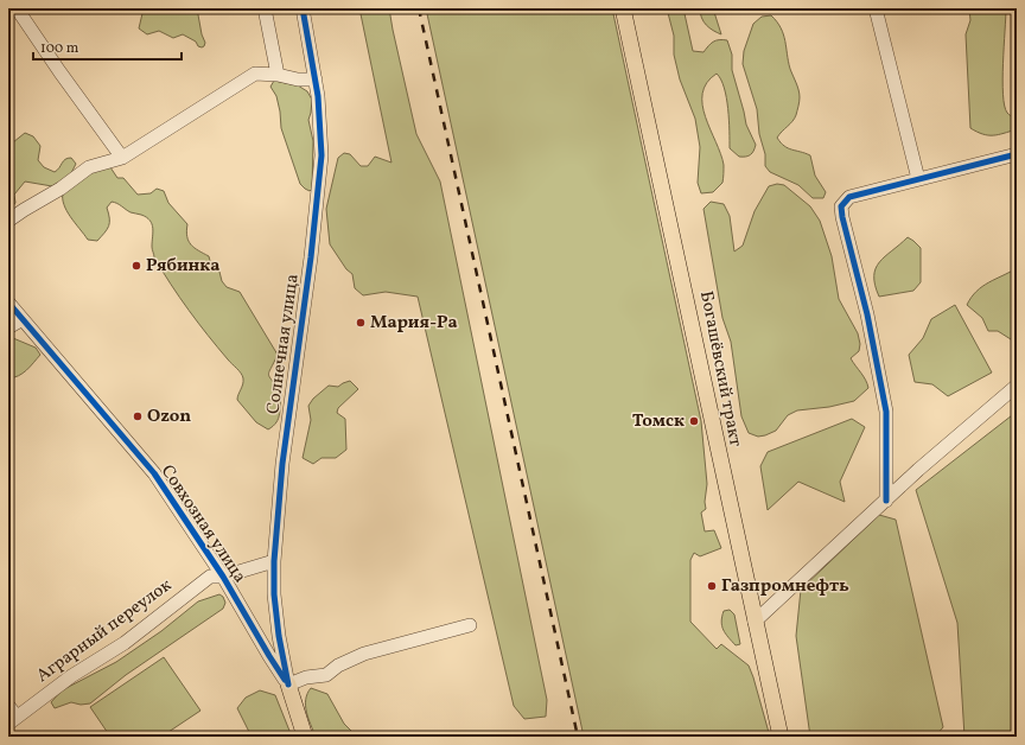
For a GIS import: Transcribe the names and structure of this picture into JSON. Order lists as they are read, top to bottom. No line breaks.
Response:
{"streets":{"main road":["Богашёвский тракт"],"street":["Солнечная улица","Совхозная улица","Аграрный переулок"]},"crossings":[["Солнечная улица","Совхозная улица"],["Солнечная улица","Аграрный переулок"],["Совхозная улица","Аграрный переулок"]],"places":["Рябинка","Мария-Ра","Ozon","Томск","Газпромнефть"],"scale_bar":"100 m"}
